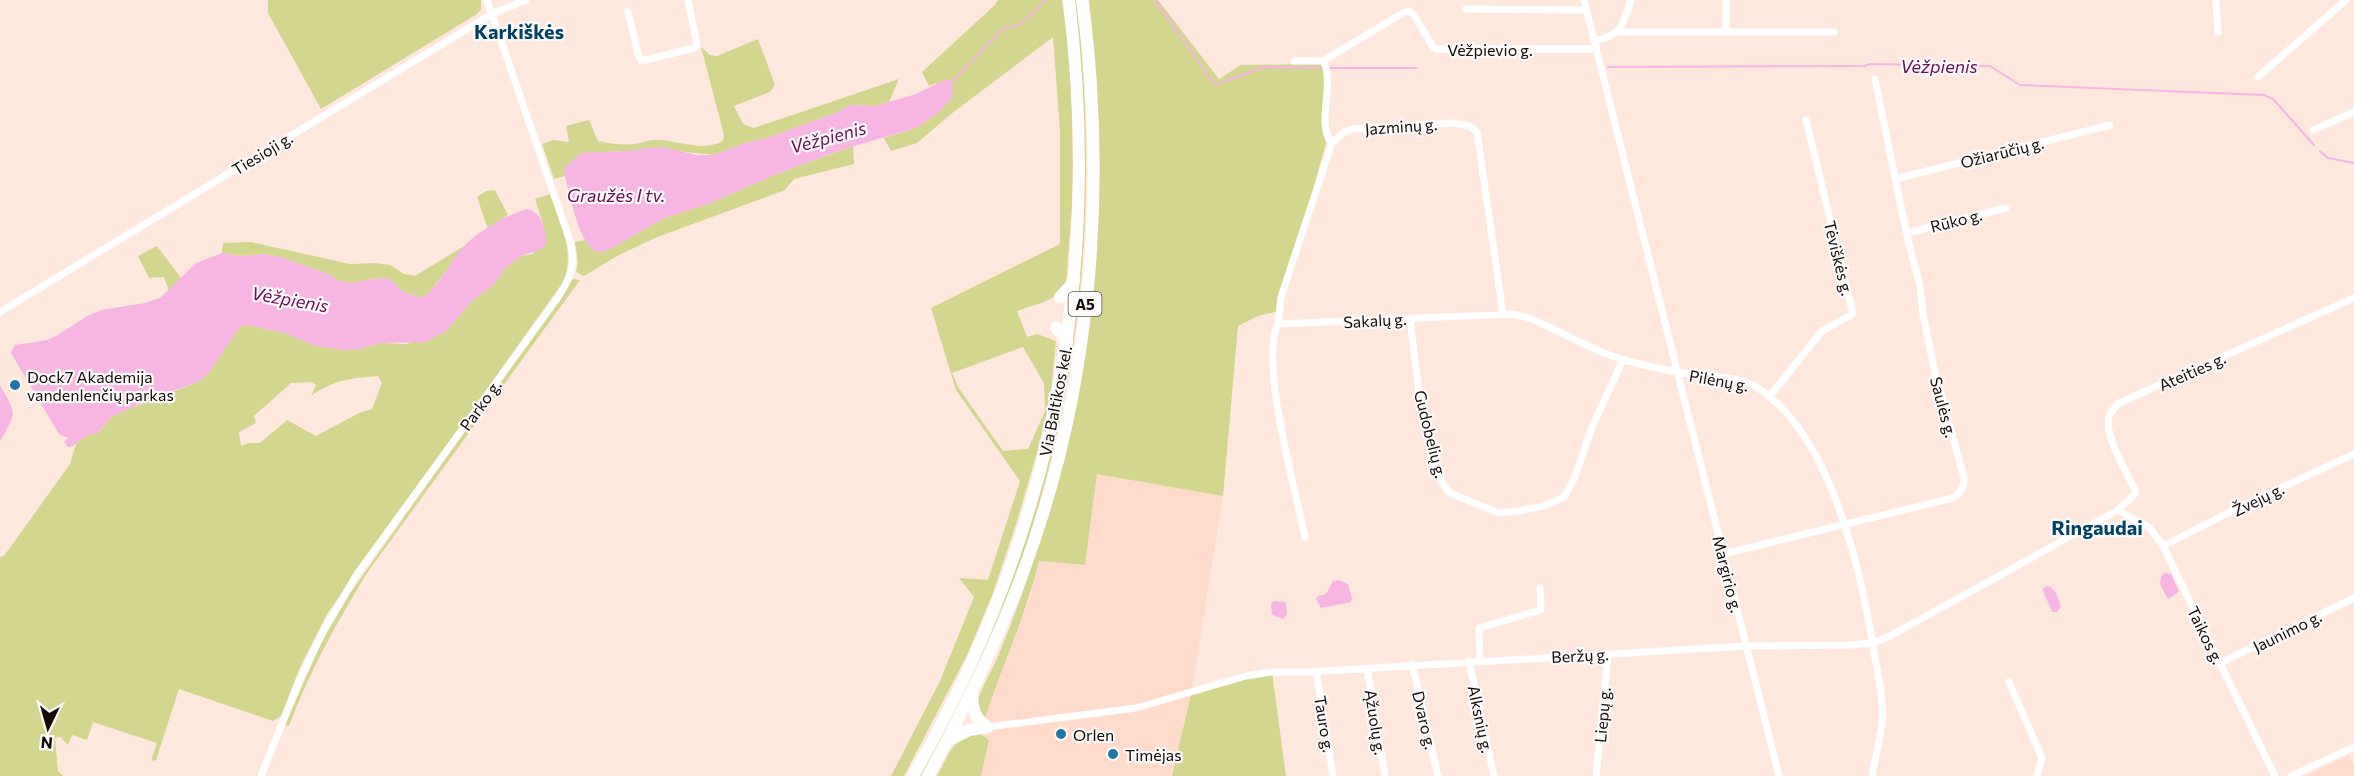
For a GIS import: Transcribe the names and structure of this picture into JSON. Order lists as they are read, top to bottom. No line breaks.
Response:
{"streets":{"highway":["A5","Via Baltikos kel."],"street":["Vėžpievio g.","Jazminų g.","Ožiarūčių g.","Tiesioji g.","Rūko g.","Tėviškės g.","Sakalų g.","Ateities g.","Pilėnų g.","Parko g.","Saulės g.","Gudobelių g.","Žvejų g.","Margirio g.","Jaunimo g.","Taikos g.","Beržų g.","Liepų g.","Alksnių g.","Dvaro g.","Ąžuolų g.","Tauro g."]},"crossings":[["Vėžpievio g.","Pilėnų g."],["Jazminų g.","Sakalų g."],["Ožiarūčių g.","Saulės g."],["Tiesioji g.","Parko g."],["Rūko g.","Saulės g."],["Tėviškės g.","Pilėnų g."],["Sakalų g.","Pilėnų g."],["Sakalų g.","Gudobelių g."],["Sakalų g.","Margirio g."],["Ateities g.","Beržų g."],["Pilėnų g.","Saulės g."],["Pilėnų g.","Margirio g."],["Pilėnų g.","Beržų g."],["Saulės g.","Margirio g."],["Žvejų g.","Taikos g."],["Margirio g.","Beržų g."],["Jaunimo g.","Taikos g."],["Taikos g.","Beržų g."],["Beržų g.","Liepų g."],["Beržų g.","Alksnių g."],["Beržų g.","Dvaro g."],["Beržų g.","Ąžuolų g."],["Beržų g.","Tauro g."]],"districts":["Karkiškės","Ringaudai"],"water":["Vėžpienis","Graužės I tv."],"places":["Dock7 Akademija vandenlenčių parkas","Orlen","Timėjas"],"north":"bottom"}
